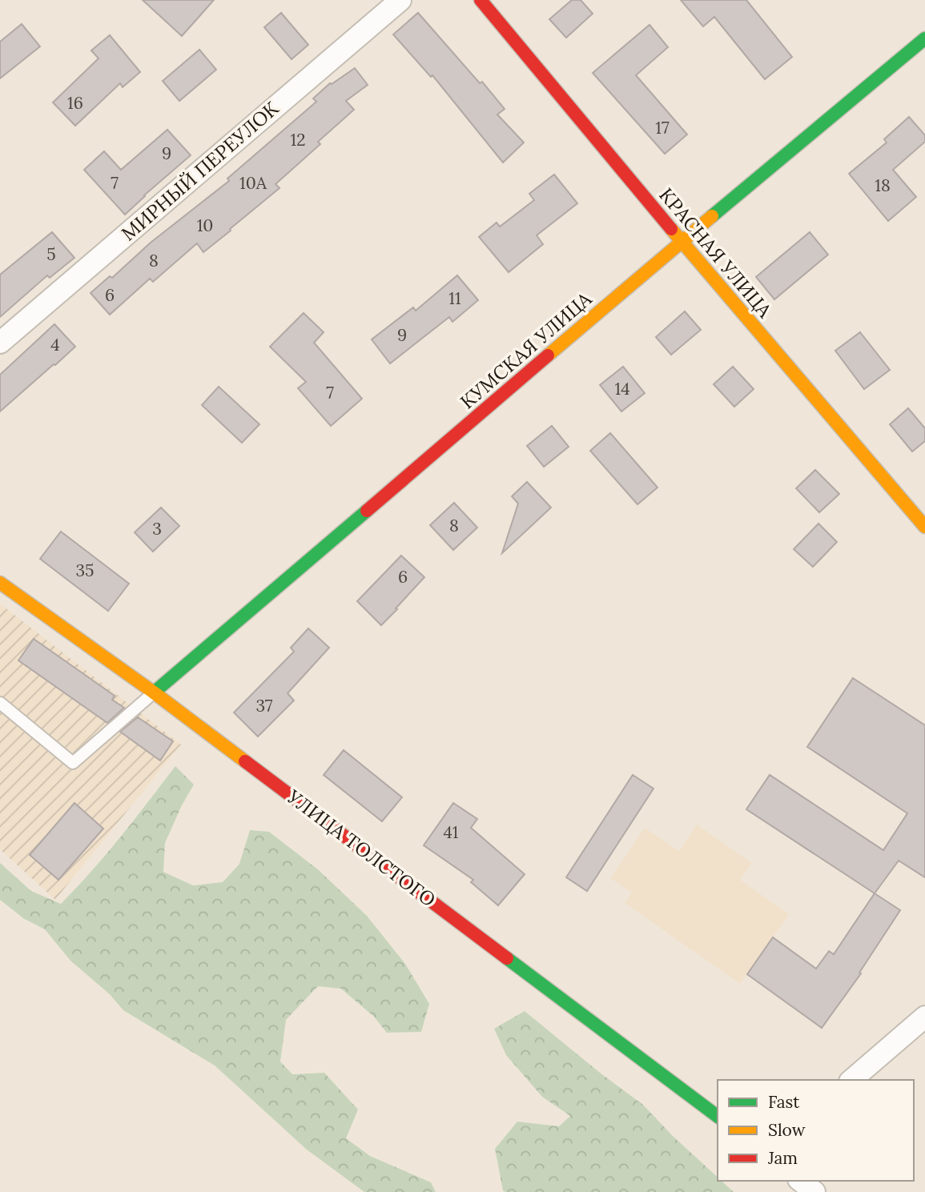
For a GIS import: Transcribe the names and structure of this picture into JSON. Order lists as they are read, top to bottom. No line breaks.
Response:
{"streets":{"street":["МИРНЫЙ ПЕРЕУЛОК","КРАСНАЯ УЛИЦА","КУМСКАЯ УЛИЦА","УЛИЦА ТОЛСТОГО"]},"crossings":[["КРАСНАЯ УЛИЦА","КУМСКАЯ УЛИЦА"],["КУМСКАЯ УЛИЦА","УЛИЦА ТОЛСТОГО"]],"house_numbers":["16","17","12","9","7","10А","18","10","5","8","6","11","9","4","14","7","8","3","35","6","37","41"],"legend":["Fast","Slow","Jam"]}
